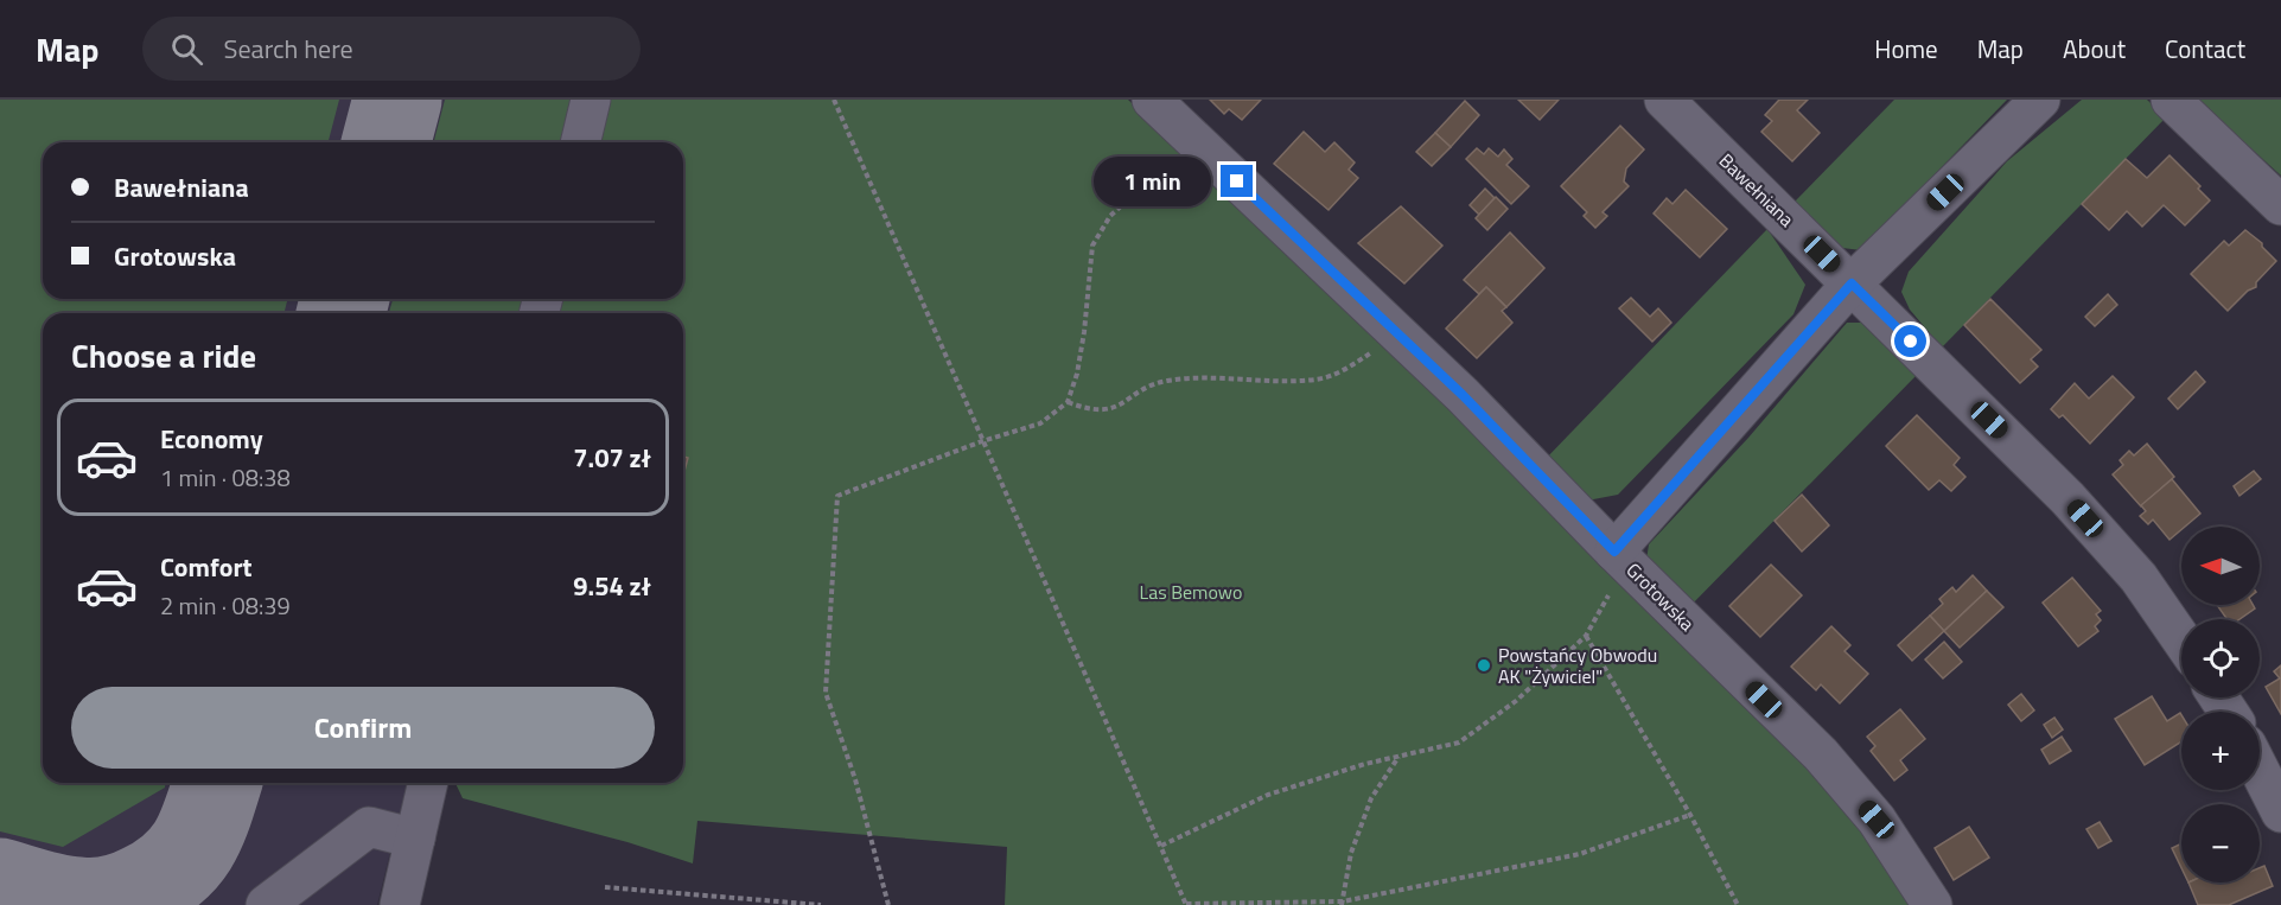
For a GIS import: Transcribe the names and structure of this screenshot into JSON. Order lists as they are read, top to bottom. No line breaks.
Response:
{"streets":{"street":["Bawełniana","Grotowska"]},"parks":["Las Bemowo"],"places":["Powstańcy Obwodu AK \"Żywiciel\""],"north":"left","page":{"header":"Map","search":"Search here","nav":["Home","Map","About","Contact"],"banner":["Bawełniana","Grotowska"],"bubble":"1 min","heading":"Choose a ride","list":[{"name":"Economy","note":"1 min · 08:38","value":"7.07 zł"},{"name":"Comfort","note":"2 min · 08:39","value":"9.54 zł"}],"map_buttons":["+","−"],"buttons":"Confirm"}}
